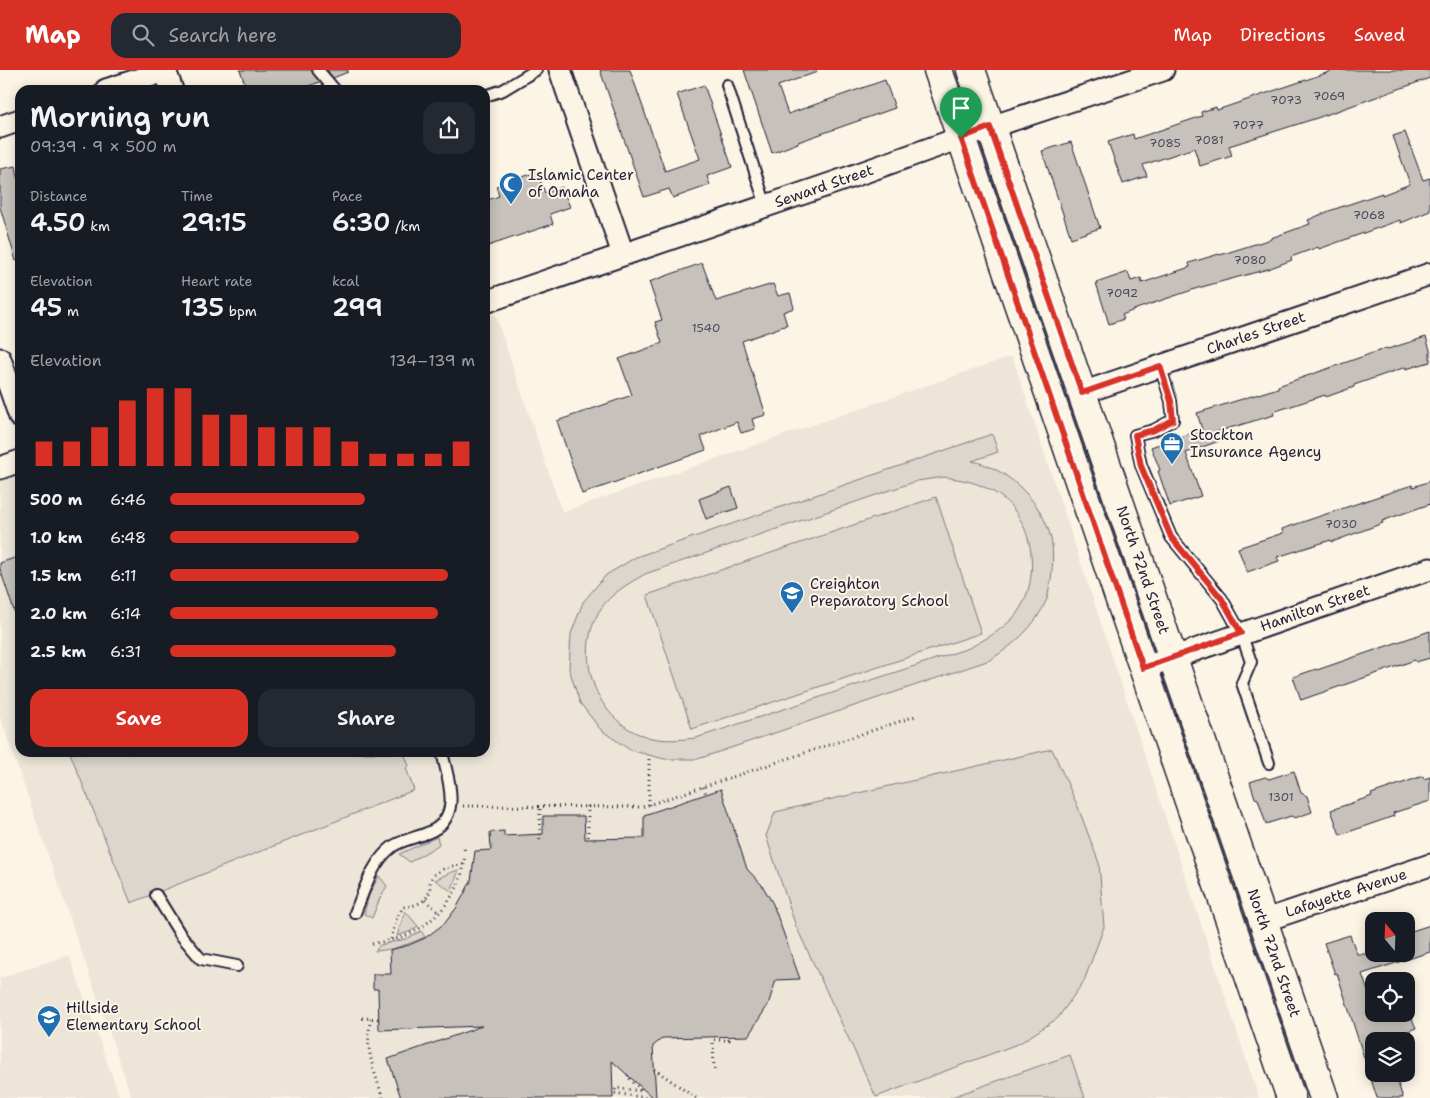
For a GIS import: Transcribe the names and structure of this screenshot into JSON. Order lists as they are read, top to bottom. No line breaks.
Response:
{"streets":{"main road":["North 72nd Street"],"street":["Seward Street","Charles Street","Hamilton Street","Lafayette Avenue"]},"crossings":[["Seward Street","North 72nd Street"],["Charles Street","North 72nd Street"],["North 72nd Street","Hamilton Street"],["North 72nd Street","Lafayette Avenue"]],"places":{"mosque":["Islamic Center of Omaha"],"office":["Stockton Insurance Agency"],"school or university":["Creighton Preparatory School","Hillside Elementary School"]},"house_numbers":["7069","7073","7077","7081","7085","7068","7080","7092","1540","7030","1301"],"north":"top","page":{"header":"Map","search":"Search here","nav":["Map","Directions","Saved"],"heading":["Morning run","09:39 · 9 × 500 m"],"stats":[["Distance","4.50 km"],["Time","29:15"],["Pace","6:30 /km"],["Elevation","45 m"],["Heart rate","135 bpm"],["kcal","299"]],"chart":["Elevation","134–139 m"],"list":[{"name":"500 m","note":"6:46"},{"name":"1.0 km","note":"6:48"},{"name":"1.5 km","note":"6:11"},{"name":"2.0 km","note":"6:14"},{"name":"2.5 km","note":"6:31"}],"buttons":["Save","Share"]}}
